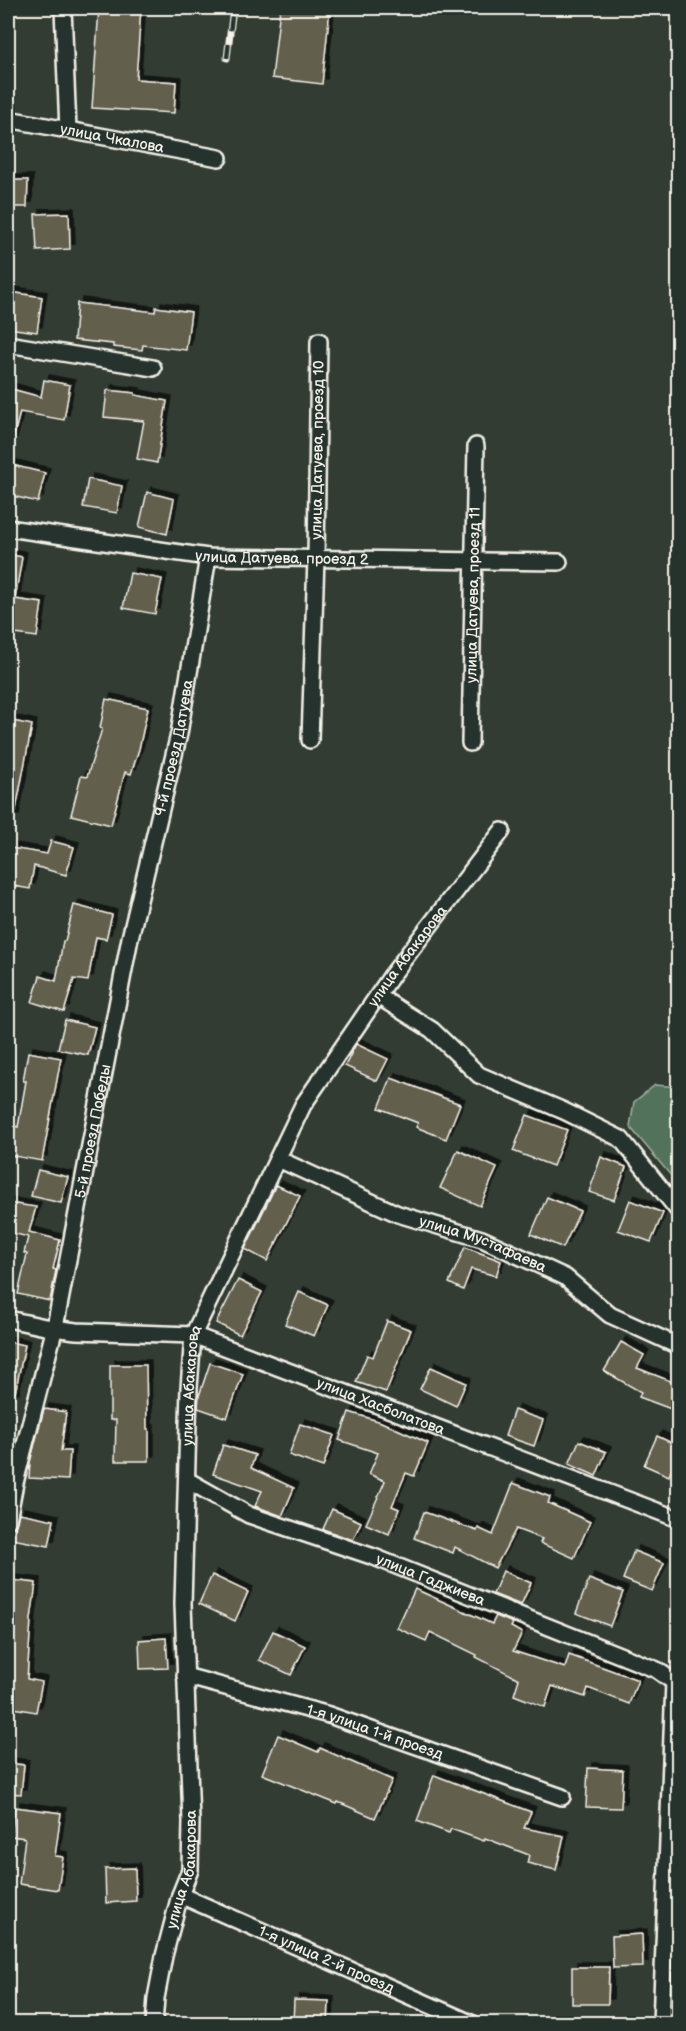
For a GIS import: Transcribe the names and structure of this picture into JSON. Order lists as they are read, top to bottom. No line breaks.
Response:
{"streets":{"street":["улица Чкалова","улица Датуева, проезд 10","улица Датуева, проезд 2","улица Датуева, проезд 11","9-й проезд Датуева","улица Абакарова","5-й проезд Победы","улица Мустафаева","улица Хасболатова","улица Гаджиева","1-я улица 1-й проезд","1-я улица 2-й проезд"]},"crossings":[["улица Датуева, проезд 10","улица Датуева, проезд 2"],["улица Датуева, проезд 2","улица Датуева, проезд 11"],["улица Датуева, проезд 2","9-й проезд Датуева"],["9-й проезд Датуева","5-й проезд Победы"],["улица Абакарова","улица Мустафаева"],["улица Абакарова","улица Хасболатова"],["улица Абакарова","улица Гаджиева"],["улица Абакарова","1-я улица 1-й проезд"],["улица Абакарова","1-я улица 2-й проезд"],["5-й проезд Победы","улица Хасболатова"]]}
